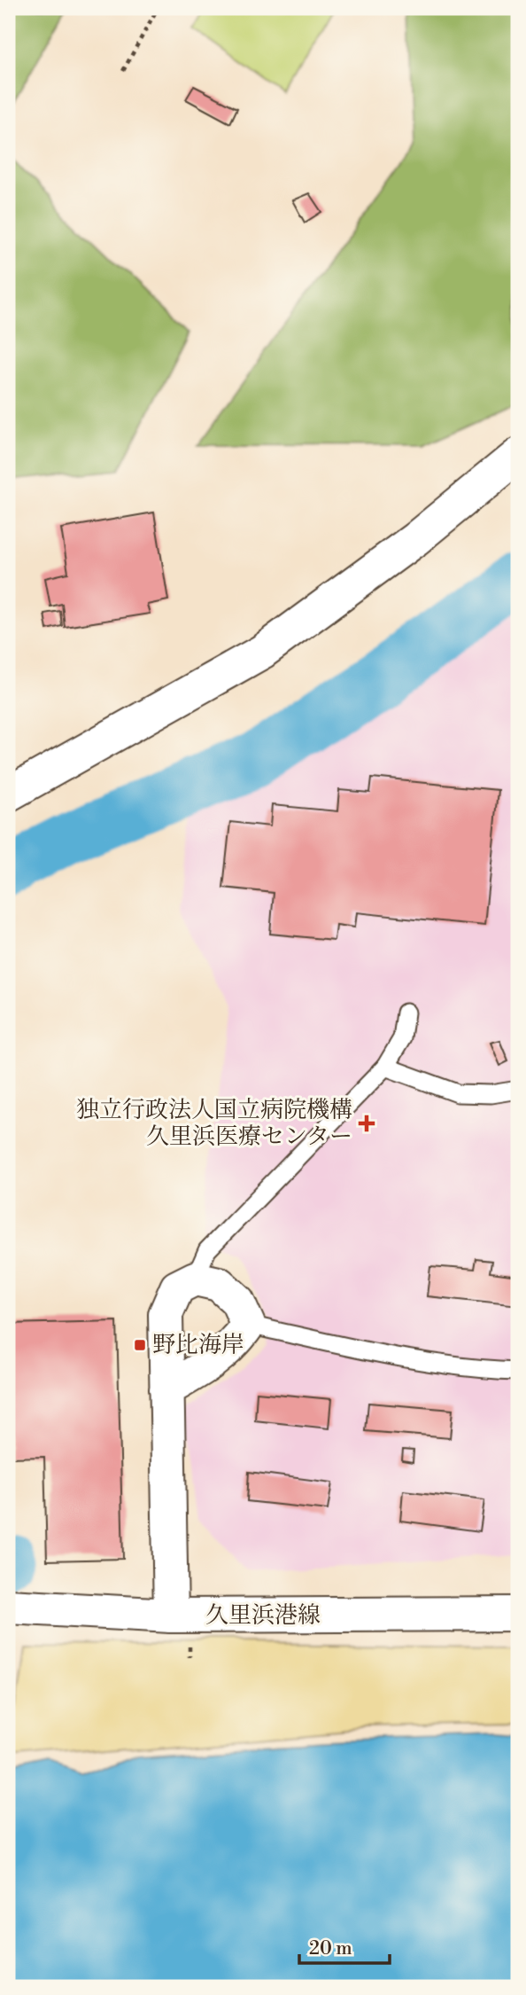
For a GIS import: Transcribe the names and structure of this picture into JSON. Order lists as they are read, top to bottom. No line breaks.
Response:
{"streets":{"street":["久里浜港線"]},"places":{"health":["独立行政法人国立病院機構 久里浜医療センター"],"transit":["野比海岸"]},"scale_bar":"20 m"}
